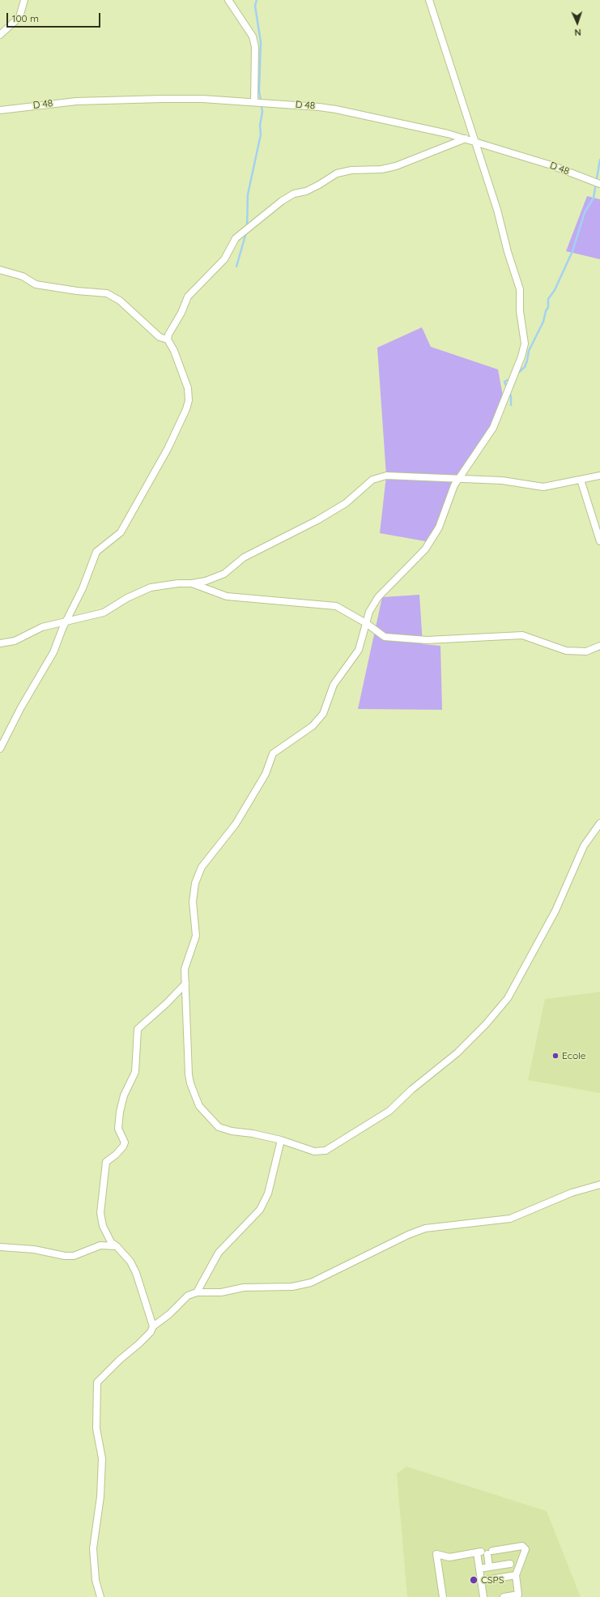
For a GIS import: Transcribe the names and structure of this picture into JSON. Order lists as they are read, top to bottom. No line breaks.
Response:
{"streets":{"street":["D 48"]},"places":["Ecole","CSPS"],"scale_bar":"100 m","north":"bottom"}
